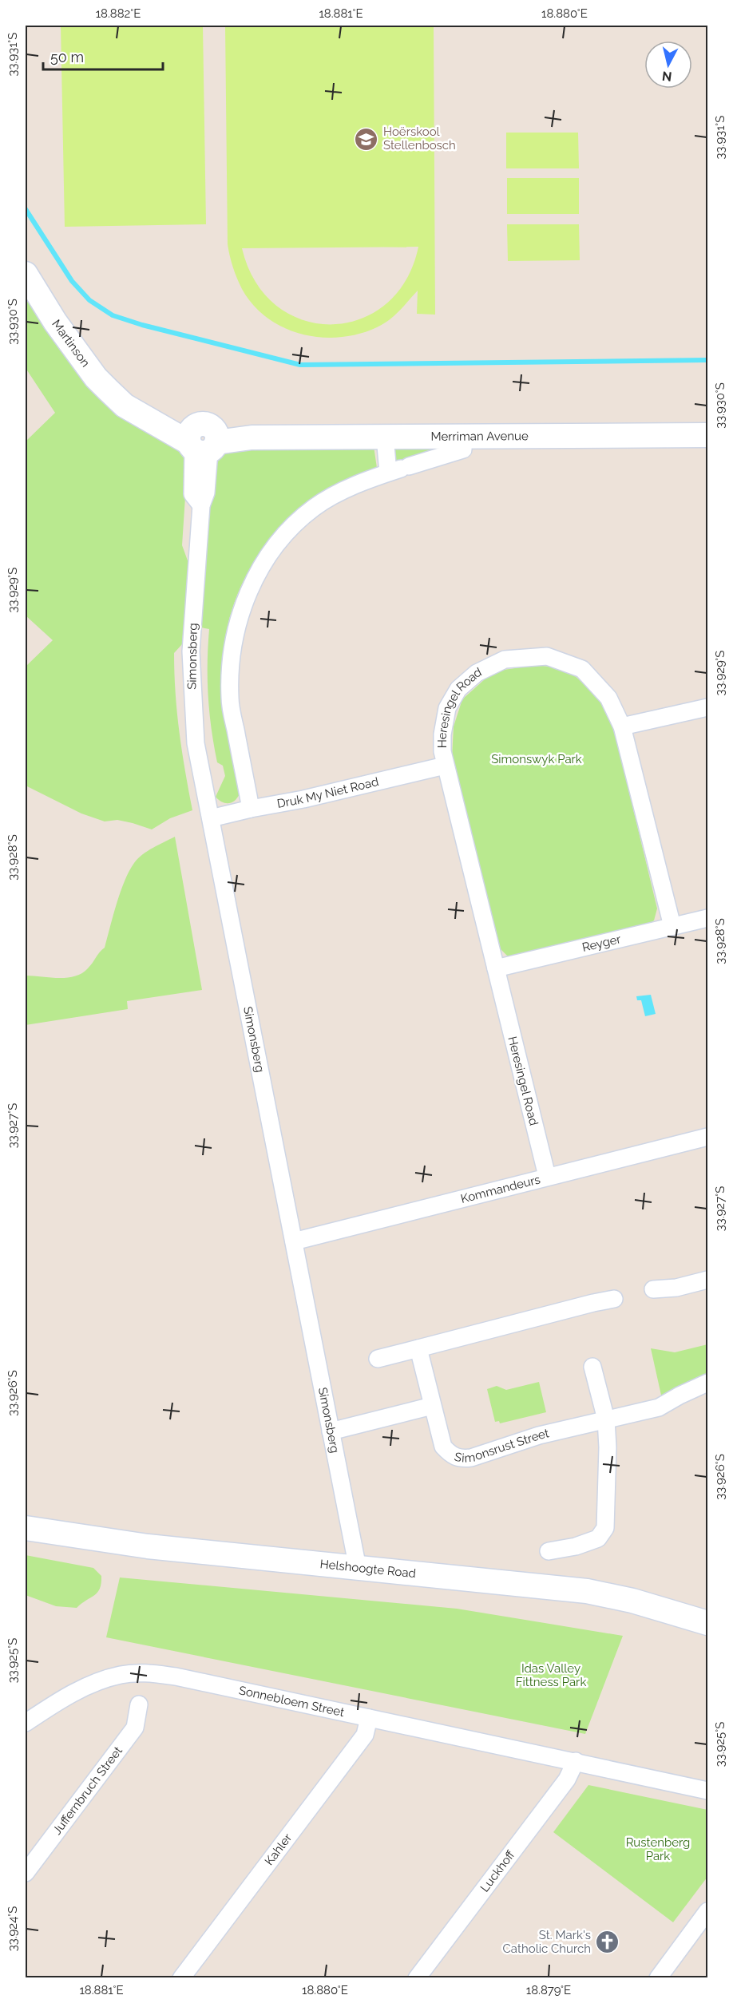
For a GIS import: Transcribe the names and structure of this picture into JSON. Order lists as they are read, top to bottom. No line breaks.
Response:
{"streets":{"street":["Martinson","Merriman Avenue","Simonsberg","Heresingel Road","Druk My Niet Road","Reyger","Kommandeurs","Simonsrust Street","Helshoogte Road","Sonnebloem Street","Juffernbruch Street","Kahler","Luckhoff"]},"crossings":[["Martinson","Merriman Avenue"],["Martinson","Simonsberg"],["Merriman Avenue","Simonsberg"],["Simonsberg","Druk My Niet Road"],["Simonsberg","Kommandeurs"],["Simonsberg","Helshoogte Road"],["Heresingel Road","Druk My Niet Road"],["Heresingel Road","Reyger"],["Heresingel Road","Kommandeurs"],["Sonnebloem Street","Kahler"],["Sonnebloem Street","Luckhoff"]],"parks":["Simonswyk Park","Idas Valley Fittness Park","Rustenberg Park"],"places":{"school or university":["Hoërskool Stellenbosch"],"church":["St. Mark's Catholic Church"]},"scale_bar":"50 m","north":"bottom","coordinates":["18.882°E","18.881°E","18.880°E","33.931°S","33.930°S","33.929°S","33.928°S","33.927°S","33.926°S","33.925°S","33.924°S","18.879°E"]}
